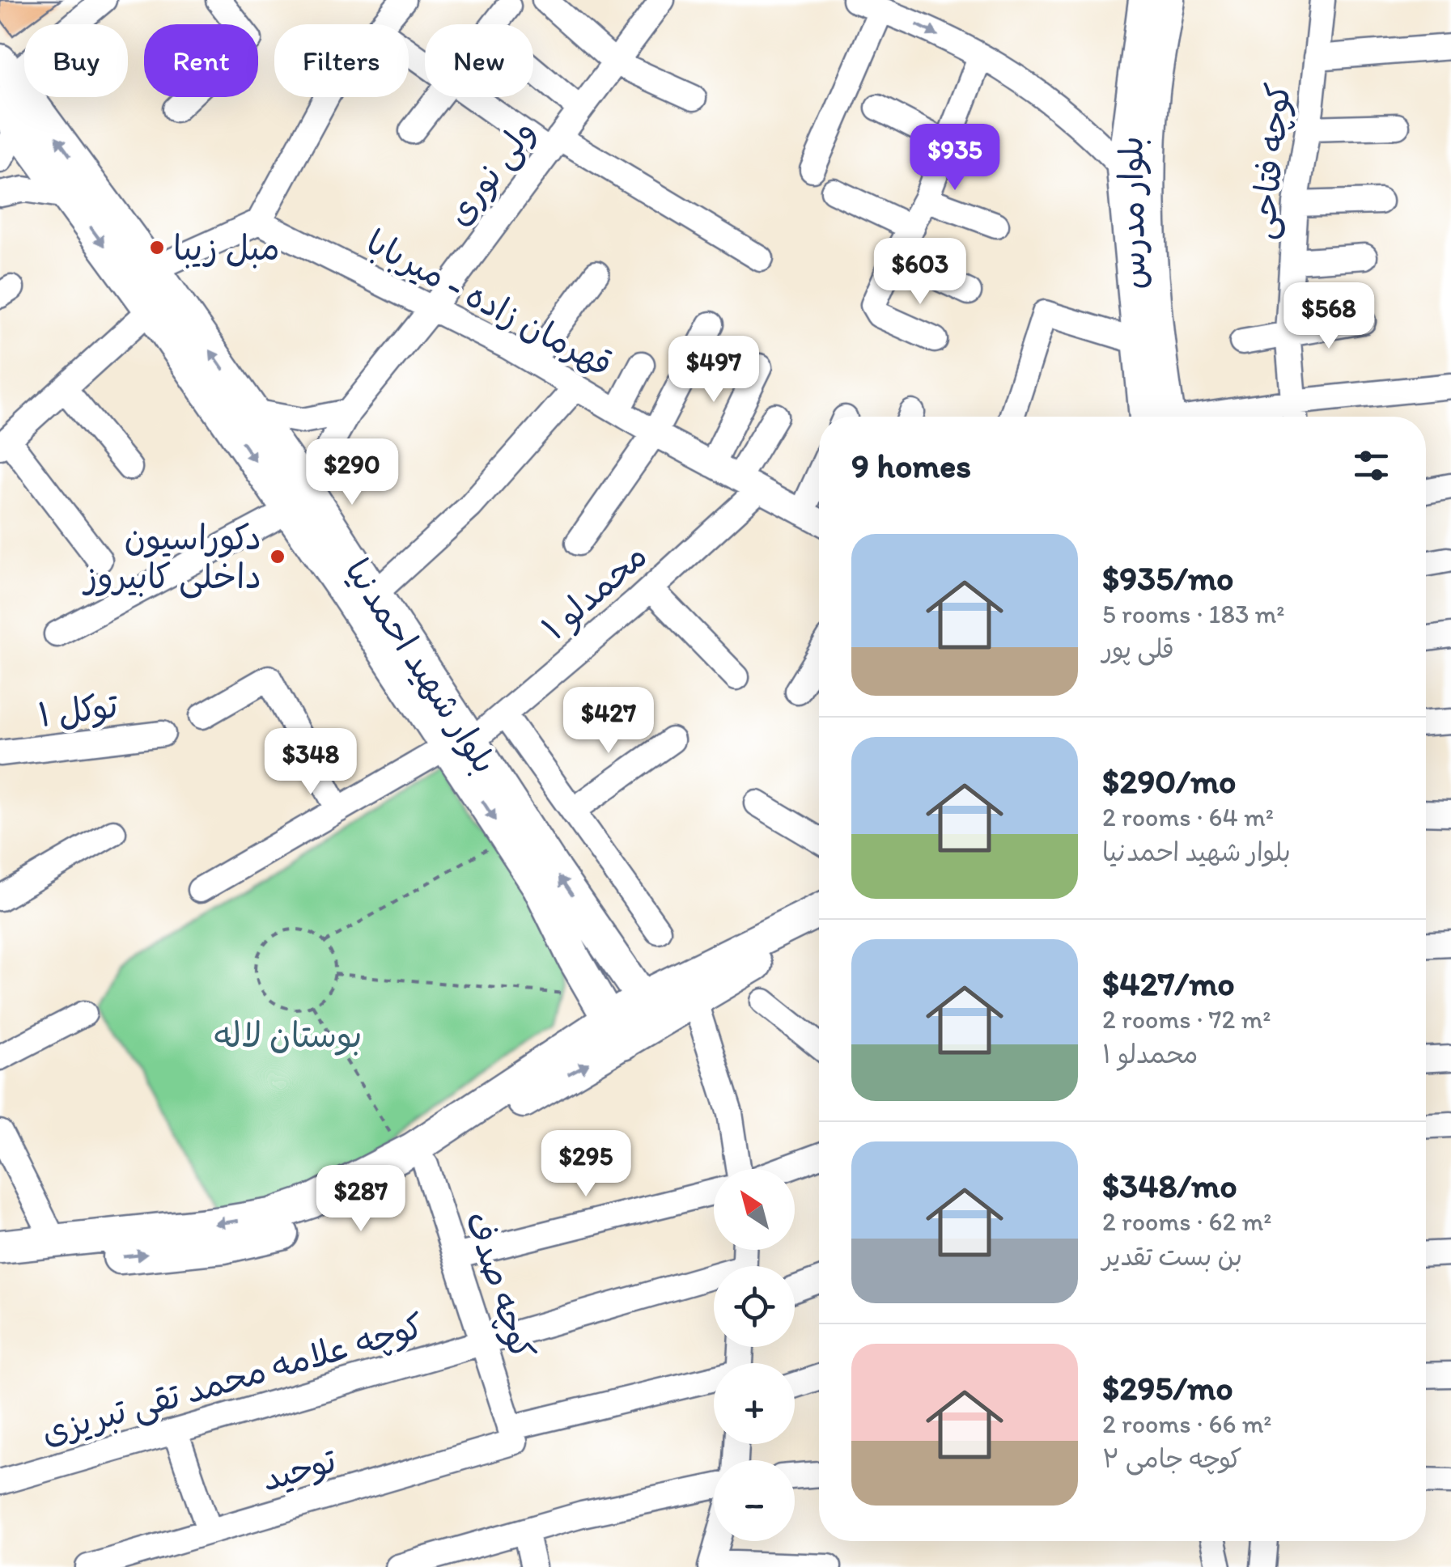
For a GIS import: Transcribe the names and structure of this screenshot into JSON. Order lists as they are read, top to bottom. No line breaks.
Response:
{"streets":{"main road":["بلوار مدرس","بلوار شهید احمدنیا"],"street":["کوچه فتاحی","ولی نوری","قهرمان زاده - میربابا","محمدلو ۱","توکل ۱","کوچه صدف","کوچه علامه محمد تقی تبریزی","توحید"]},"crossings":[["ولی نوری","قهرمان زاده - میربابا"],["ولی نوری","بلوار شهید احمدنیا"],["قهرمان زاده - میربابا","محمدلو ۱"],["محمدلو ۱","بلوار شهید احمدنیا"],["کوچه صدف","کوچه علامه محمد تقی تبریزی"],["کوچه صدف","توحید"]],"parks":["بوستان لاله"],"places":["مبل زیبا","دکوراسیون داخلی کابیروز"],"north":"top left","page":{"chip":["Buy","Rent","Filters","New"],"price":["$935","$603","$568","$497","$290","$427","$348","$295","$287"],"heading":"9 homes","list":[{"name":"$935/mo","note":"5 rooms · 183 m² · قلی پور"},{"name":"$290/mo","note":"2 rooms · 64 m² · بلوار شهید احمدنیا"},{"name":"$427/mo","note":"2 rooms · 72 m² · محمدلو ۱"},{"name":"$348/mo","note":"2 rooms · 62 m² · بن بست تقدیر"},{"name":"$295/mo","note":"2 rooms · 66 m² · کوچه جامی ۲"}],"map_buttons":["+","−"]}}
